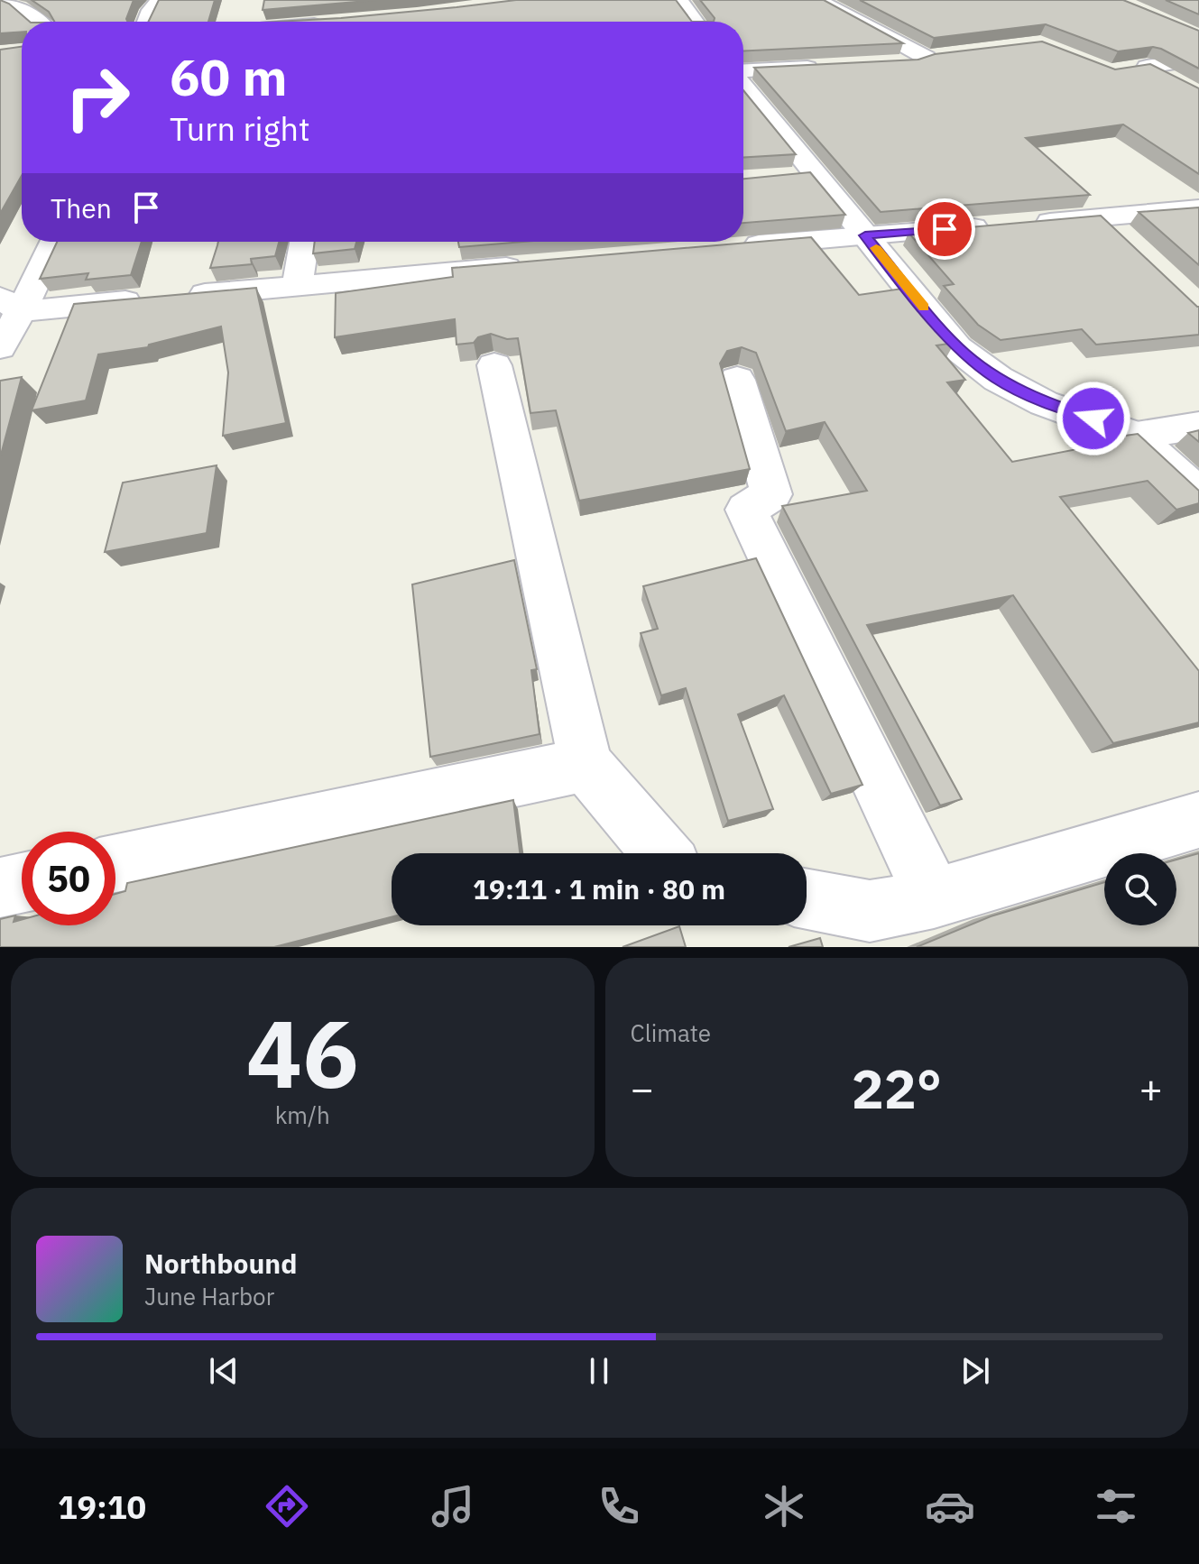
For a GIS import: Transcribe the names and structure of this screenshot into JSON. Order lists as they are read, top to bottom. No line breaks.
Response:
{"page":{"turn":["60 m","Turn right"],"then":"Then","limit":"50","trip":"19:11 · 1 min · 80 m","tile":[["46","km/h"],"Climate"],"heat":["−","22°","+"],"song":["Northbound","June Harbor"],"tabs":"19:10"}}
